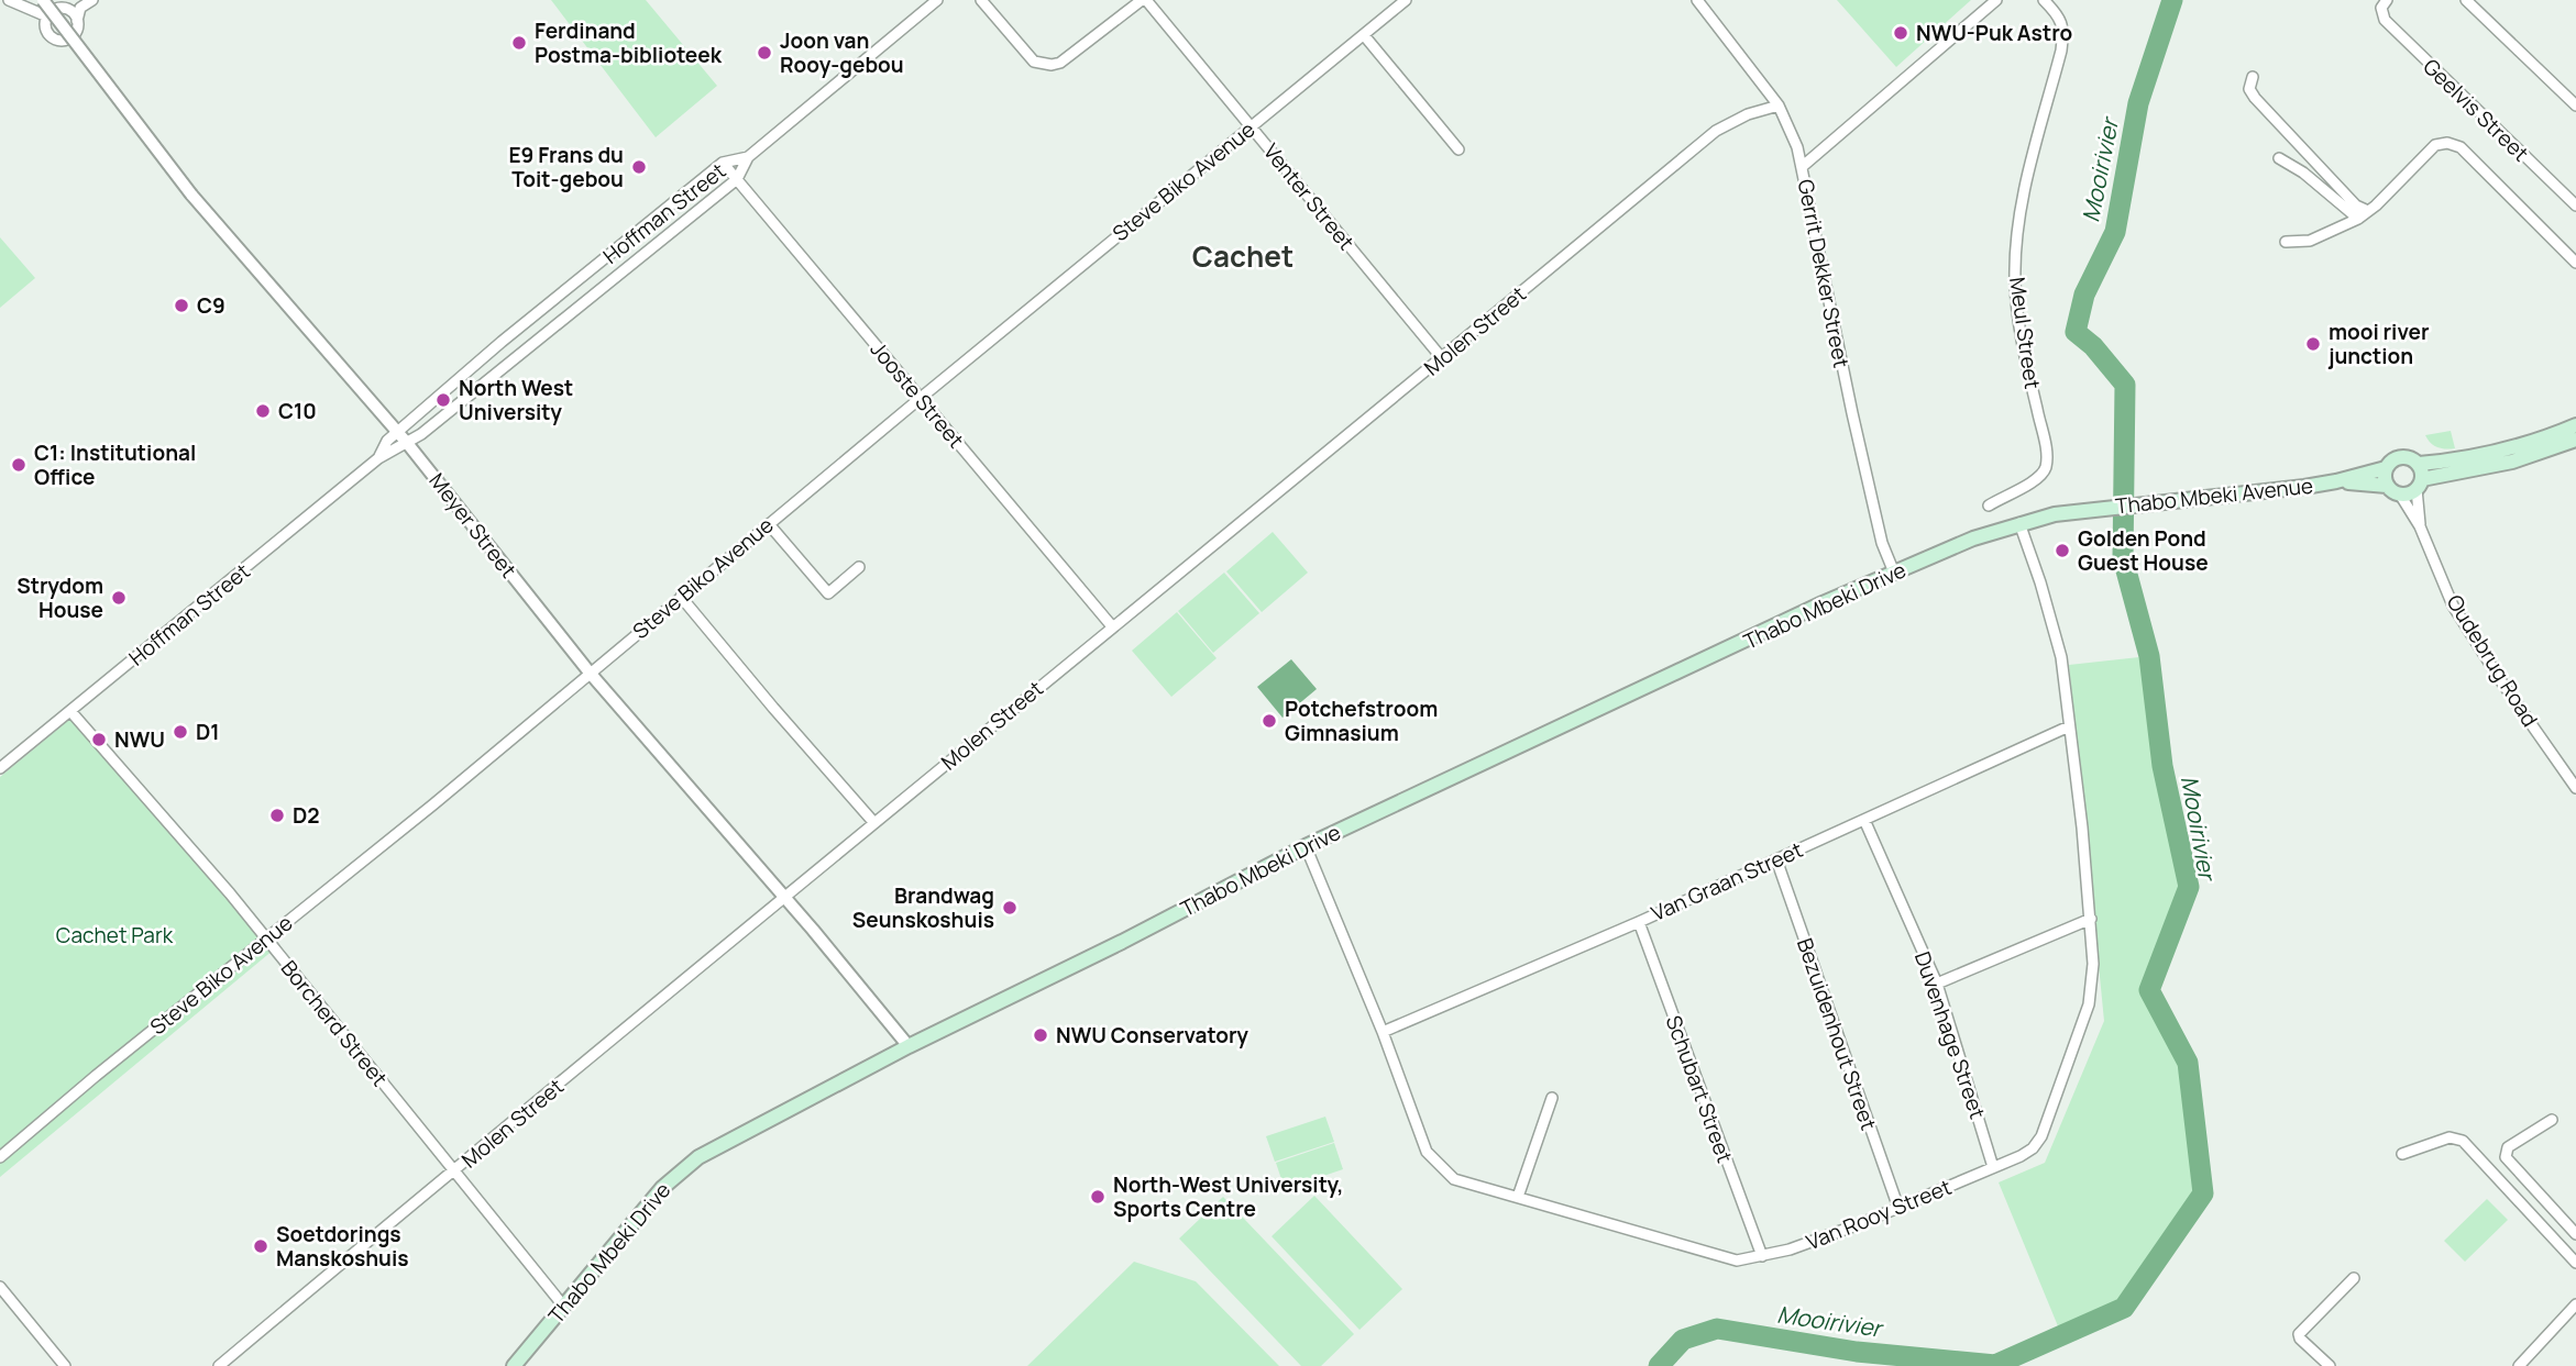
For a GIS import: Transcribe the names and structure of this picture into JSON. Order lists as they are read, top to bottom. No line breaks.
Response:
{"streets":{"main road":["Thabo Mbeki Avenue","Thabo Mbeki Drive"],"street":["Geelvis Street","Steve Biko Avenue","Venter Street","Hoffman Street","Gerrit Dekker Street","Molen Street","Meul Street","Jooste Street","Meyer Street","Oudebrug Road","Van Graan Street","Borcherd Street","Bezuidenhout Street","Duvenhage Street","Schubart Street","Van Rooy Street"]},"crossings":[["Steve Biko Avenue","Venter Street"],["Steve Biko Avenue","Jooste Street"],["Steve Biko Avenue","Meyer Street"],["Steve Biko Avenue","Borcherd Street"],["Venter Street","Molen Street"],["Hoffman Street","Jooste Street"],["Hoffman Street","Meyer Street"],["Hoffman Street","Borcherd Street"],["Gerrit Dekker Street","Molen Street"],["Gerrit Dekker Street","Thabo Mbeki Drive"],["Molen Street","Jooste Street"],["Molen Street","Meyer Street"],["Molen Street","Borcherd Street"],["Thabo Mbeki Avenue","Thabo Mbeki Drive"],["Thabo Mbeki Avenue","Oudebrug Road"],["Meyer Street","Thabo Mbeki Drive"],["Thabo Mbeki Drive","Borcherd Street"],["Thabo Mbeki Drive","Van Rooy Street"],["Van Graan Street","Bezuidenhout Street"],["Van Graan Street","Duvenhage Street"],["Van Graan Street","Schubart Street"],["Van Graan Street","Van Rooy Street"],["Bezuidenhout Street","Van Rooy Street"],["Duvenhage Street","Van Rooy Street"],["Schubart Street","Van Rooy Street"]],"districts":["Cachet"],"water":["Mooirivier"],"parks":["Cachet Park"],"places":["NWU-Puk Astro","Ferdinand Postma-biblioteek","Joon van Rooy-gebou","E9 Frans du Toit-gebou","C9","mooi river junction","North West University","C10","C1: Institutional Office","Golden Pond Guest House","Strydom House","Potchefstroom Gimnasium","D1","NWU","D2","Brandwag Seunskoshuis","NWU Conservatory","North-West University, Sports Centre","Soetdorings Manskoshuis"]}
